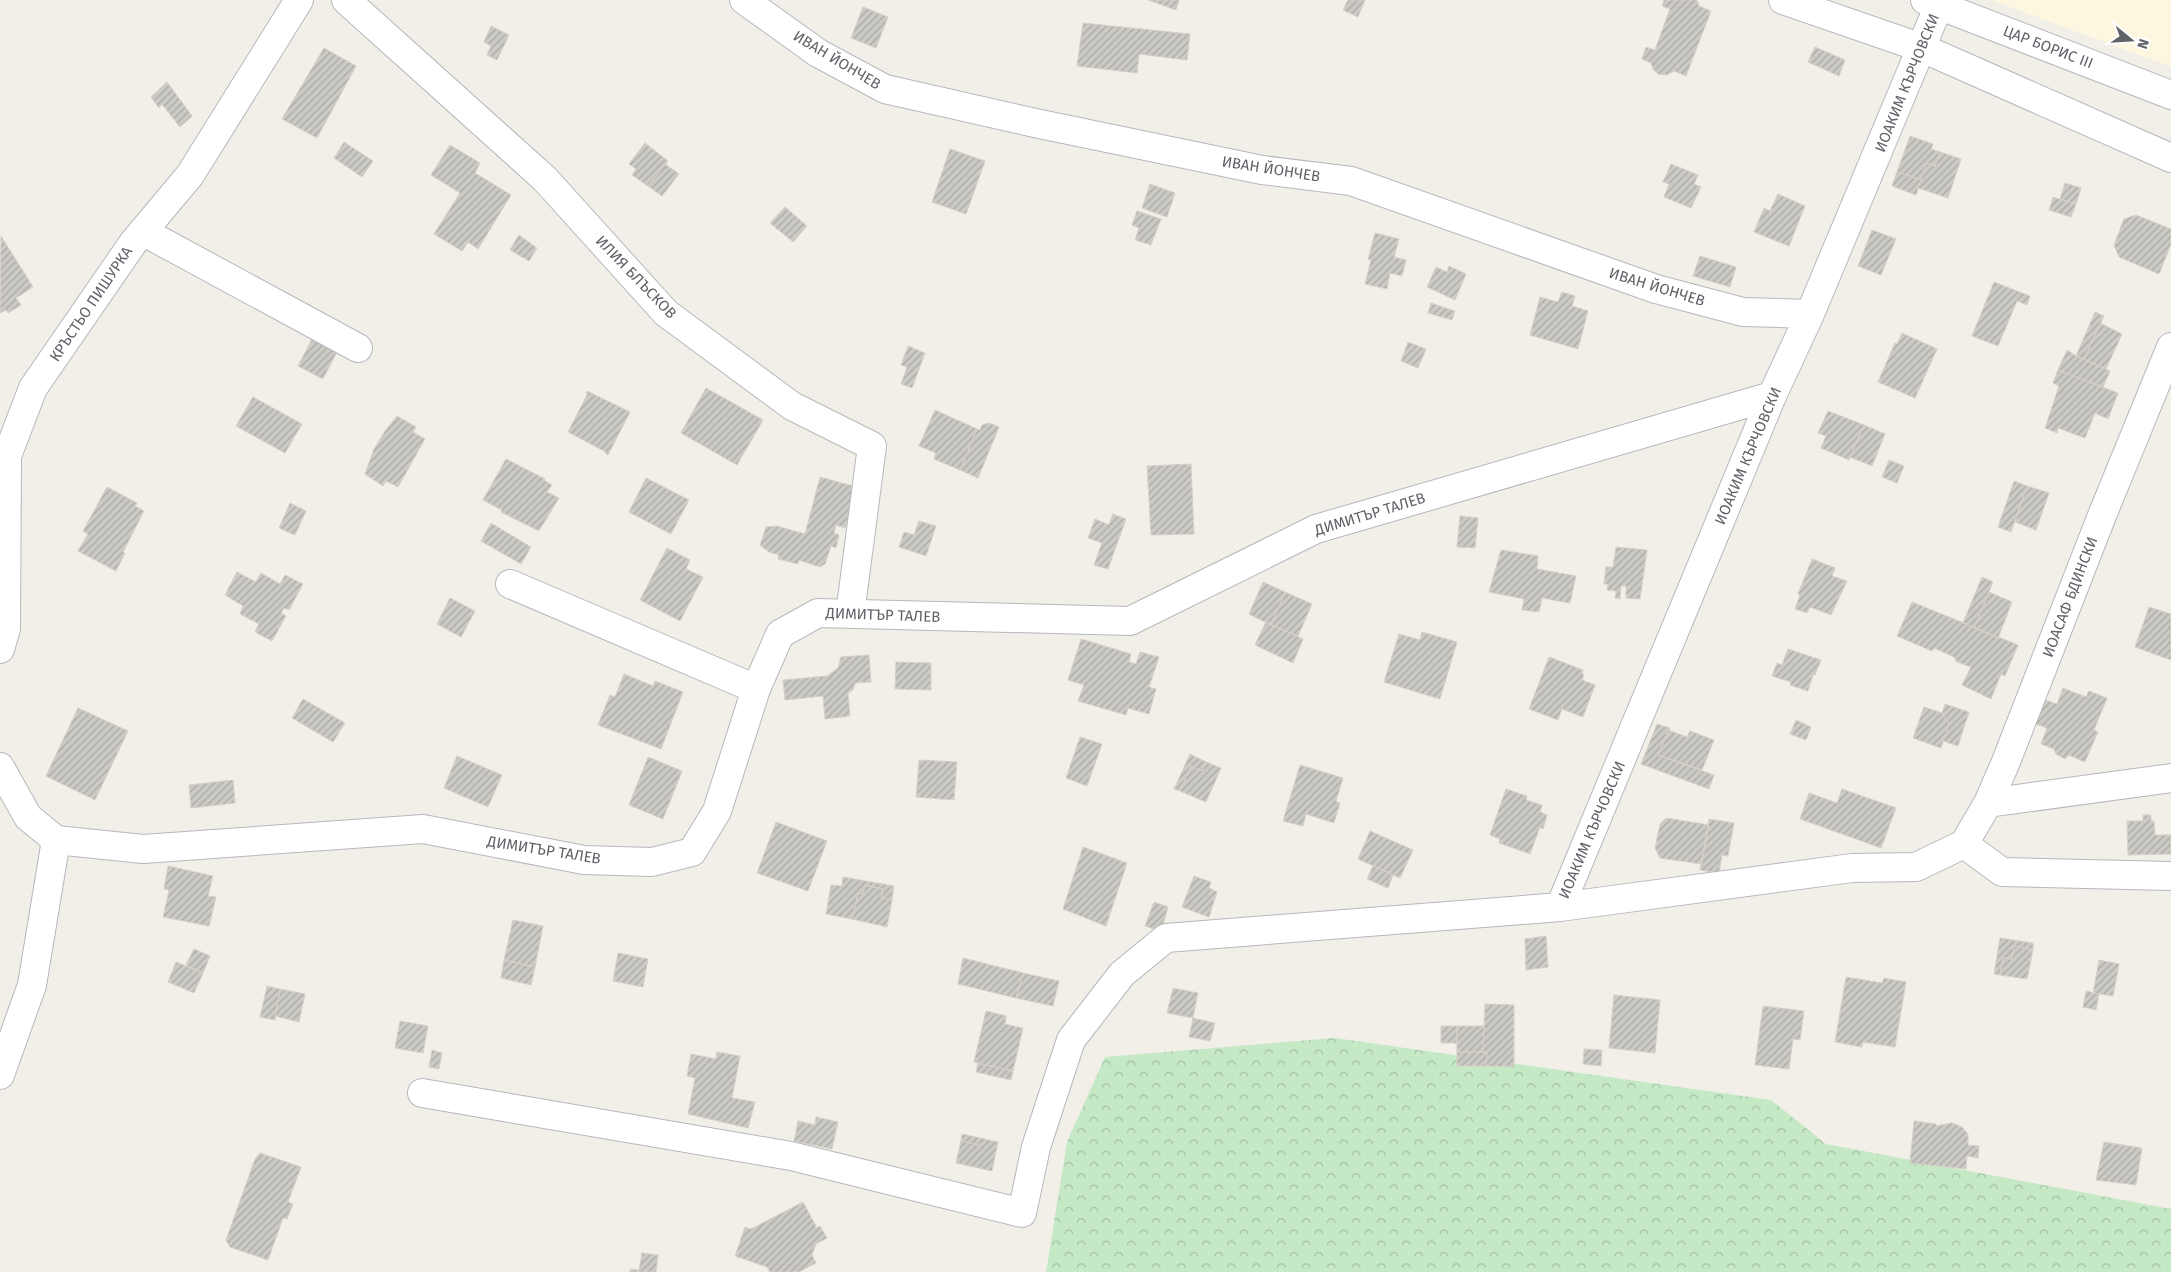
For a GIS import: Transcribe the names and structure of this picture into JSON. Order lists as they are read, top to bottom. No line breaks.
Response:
{"streets":{"street":["ЦАР БОРИС III","ИВАН ЙОНЧЕВ","ИОАКИМ КЪРЧОВСКИ","ИЛИЯ БЛЪСКОВ","КРЪСТЬО ПИШУРКА","ДИМИТЪР ТАЛЕВ","ИОАСАФ БДИНСКИ"]},"crossings":[["ЦАР БОРИС III","ИОАКИМ КЪРЧОВСКИ"],["ИВАН ЙОНЧЕВ","ИОАКИМ КЪРЧОВСКИ"],["ИОАКИМ КЪРЧОВСКИ","ДИМИТЪР ТАЛЕВ"],["ИЛИЯ БЛЪСКОВ","ДИМИТЪР ТАЛЕВ"]],"north":"right"}
